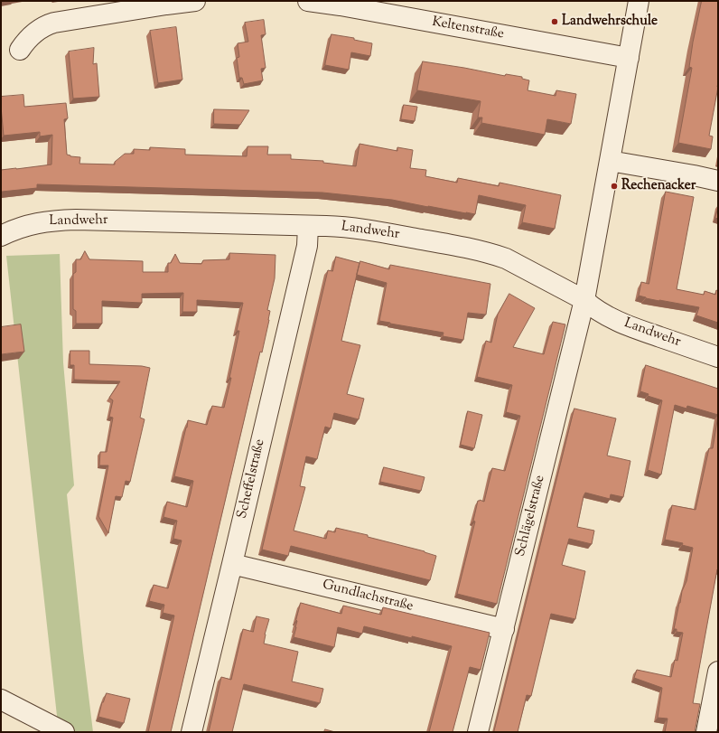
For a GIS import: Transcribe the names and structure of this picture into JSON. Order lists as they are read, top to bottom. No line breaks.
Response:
{"streets":{"street":["Keltenstraße","Landwehr","Scheffelstraße","Schlägelstraße","Gundlachstraße"]},"crossings":[["Landwehr","Scheffelstraße"],["Landwehr","Schlägelstraße"],["Scheffelstraße","Gundlachstraße"],["Schlägelstraße","Gundlachstraße"]],"places":["Landwehrschule","Rechenacker"]}
